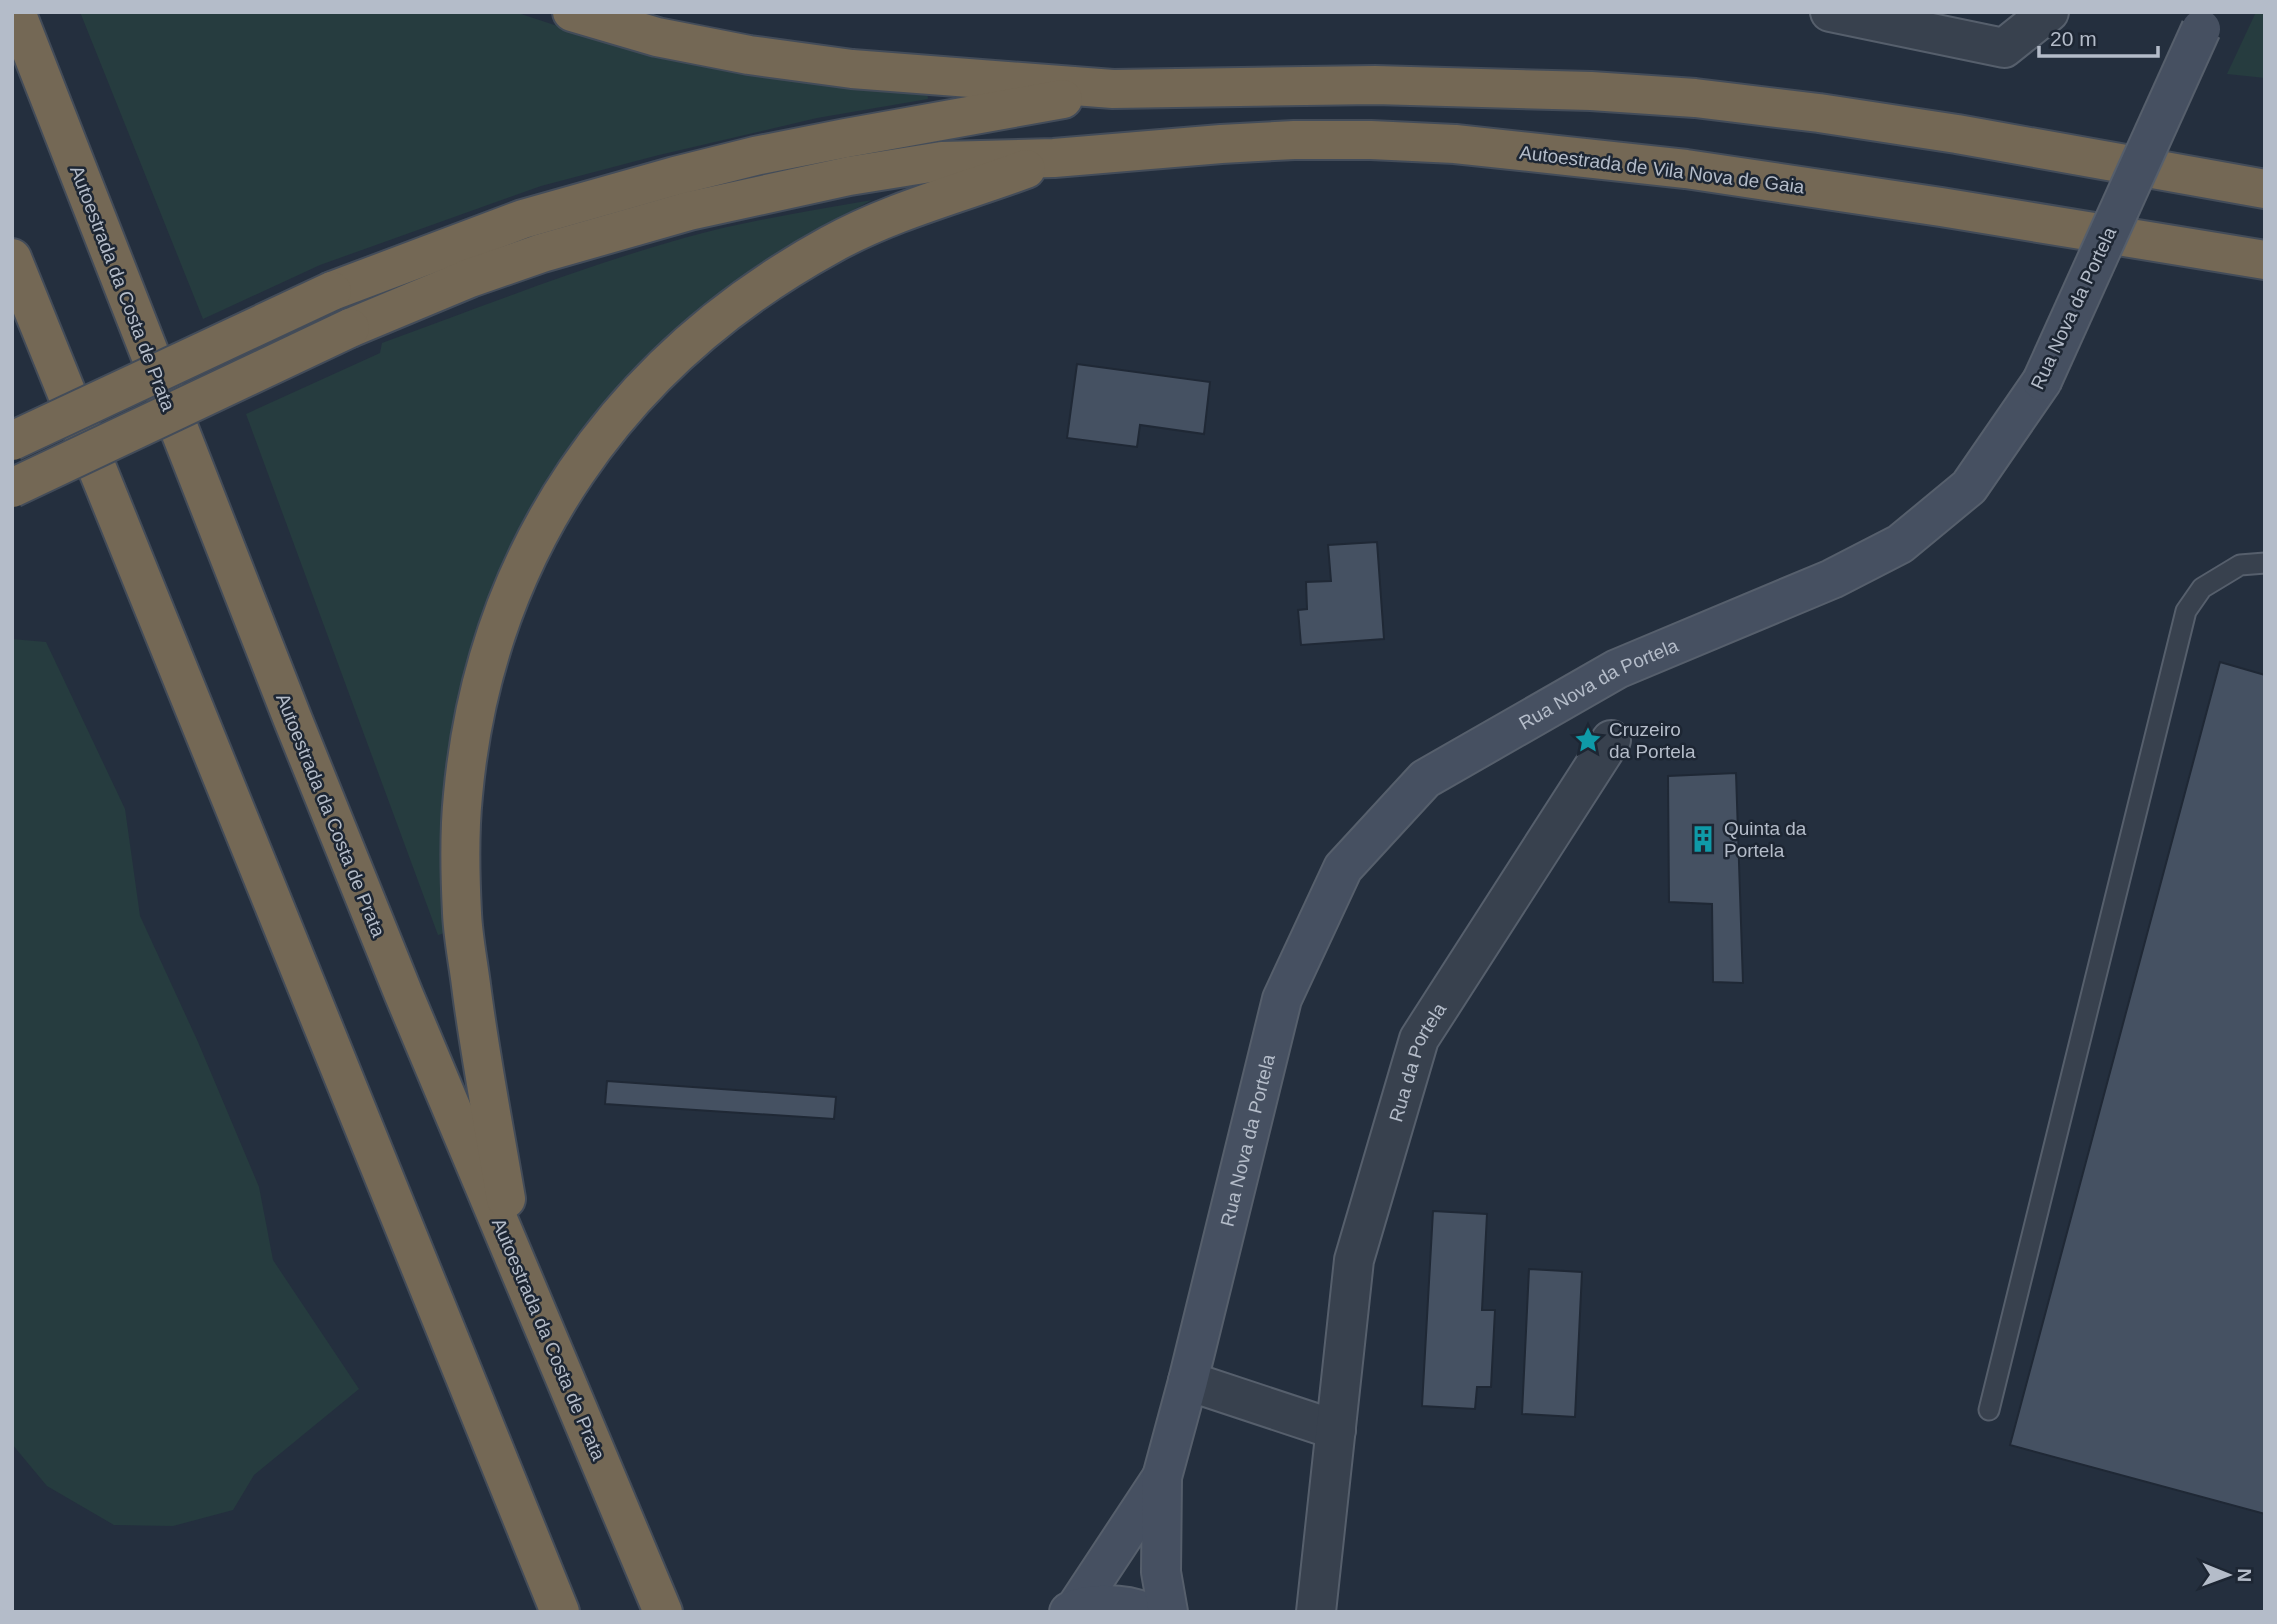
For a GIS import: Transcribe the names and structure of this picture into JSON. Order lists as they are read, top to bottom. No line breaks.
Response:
{"streets":{"highway":["Autoestrada de Vila Nova de Gaia","Autoestrada da Costa de Prata"],"main road":["Rua Nova da Portela"],"street":["Rua da Portela"]},"places":{"place":["Cruzeiro da Portela"],"building":["Quinta da Portela"]},"scale_bar":"20 m","north":"right"}
